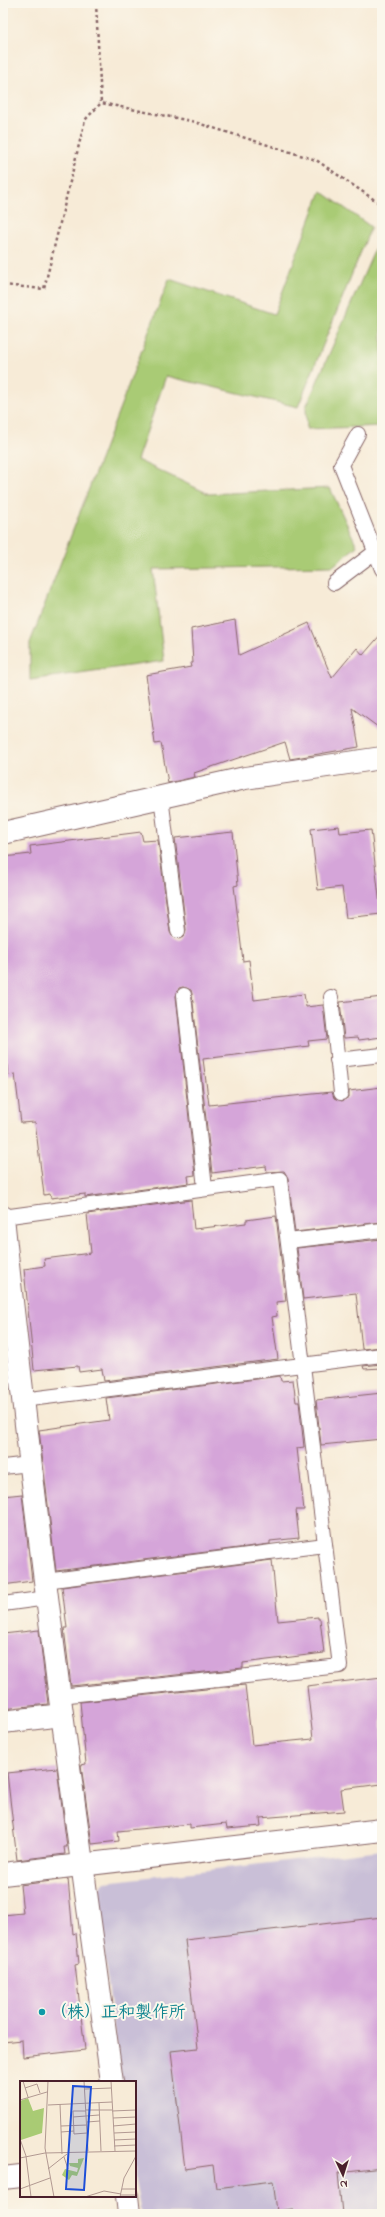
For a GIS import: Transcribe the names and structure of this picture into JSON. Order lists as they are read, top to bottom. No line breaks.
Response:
{"places":["（株）正和製作所"],"north":"bottom"}
